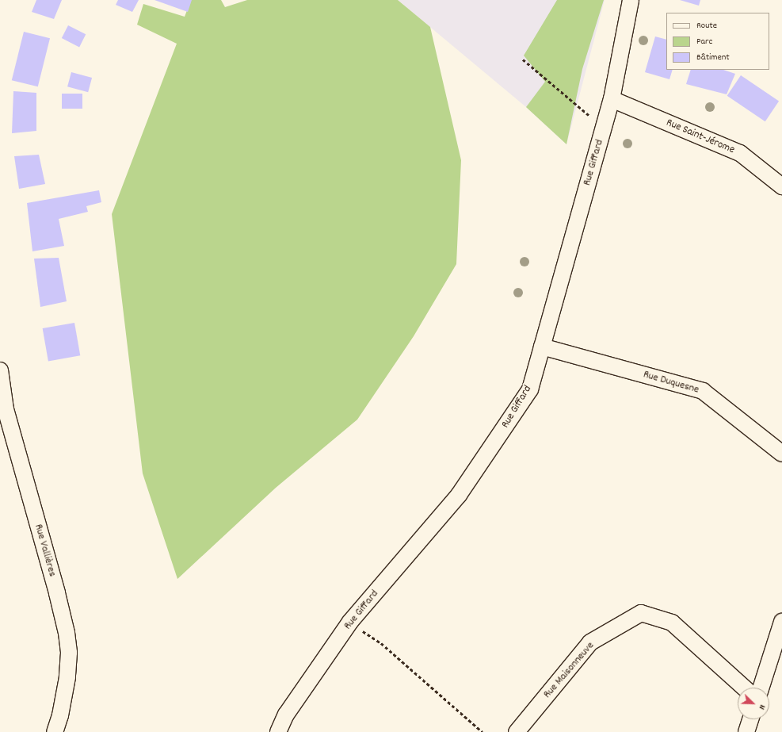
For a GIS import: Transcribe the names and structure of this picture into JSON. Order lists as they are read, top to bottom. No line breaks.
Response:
{"streets":{"street":["Rue Saint-Jérome","Rue Giffard","Rue Duquesne","Rue Vallières","Rue Maisonneuve"]},"crossings":[["Rue Saint-Jérome","Rue Giffard"],["Rue Giffard","Rue Duquesne"]],"legend":["Route","Parc","Bâtiment"],"north":"bottom right"}
